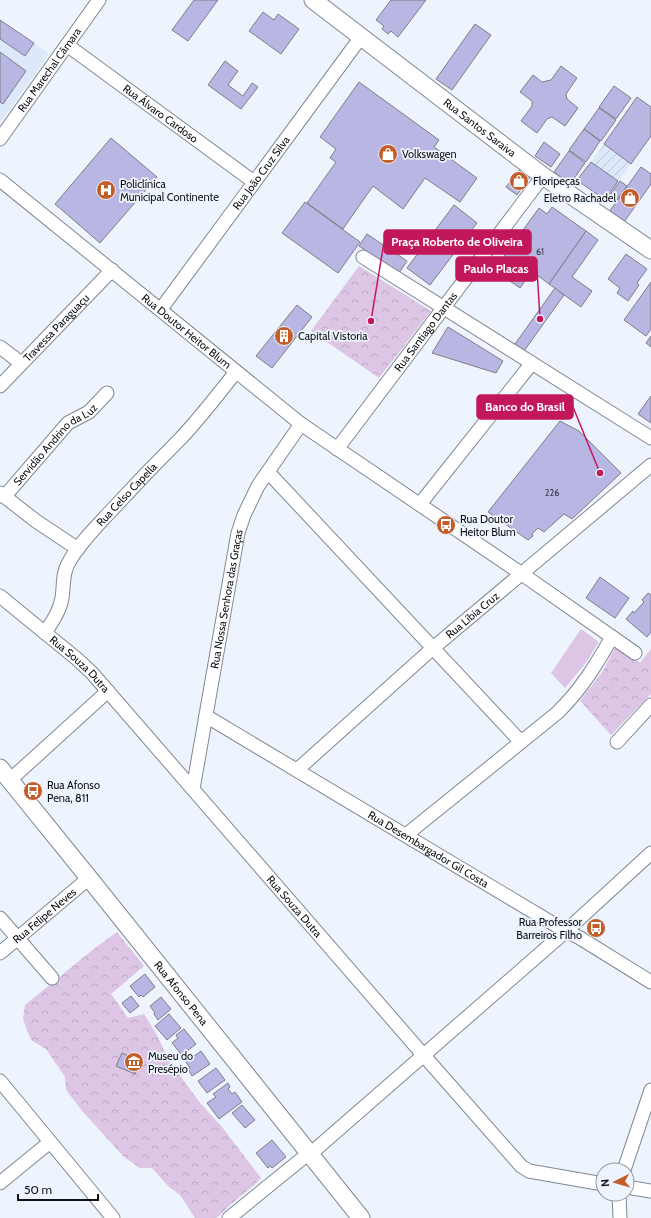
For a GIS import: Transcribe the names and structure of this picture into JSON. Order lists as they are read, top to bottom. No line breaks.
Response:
{"streets":{"main road":["Rua Santos Saraiva","Rua Afonso Pena"],"street":["Rua Marechal Câmara","Rua Álvaro Cardoso","Rua João Cruz Silva","Travessa Paraguaçu","Rua Doutor Heitor Blum","Rua Santiago Dantas","Servidão Andrino da Luz","Rua Celso Capella","Rua Nossa Senhora das Graças","Rua Líbia Cruz","Rua Souza Dutra","Rua Desembargador Gil Costa","Rua Felipe Neves"]},"crossings":[["Rua Marechal Câmara","Rua Álvaro Cardoso"],["Rua Álvaro Cardoso","Rua João Cruz Silva"],["Rua Santos Saraiva","Rua João Cruz Silva"],["Rua Santos Saraiva","Rua Santiago Dantas"],["Rua João Cruz Silva","Rua Doutor Heitor Blum"],["Travessa Paraguaçu","Rua Doutor Heitor Blum"],["Rua Doutor Heitor Blum","Rua Santiago Dantas"],["Rua Doutor Heitor Blum","Rua Celso Capella"],["Rua Doutor Heitor Blum","Rua Nossa Senhora das Graças"],["Rua Doutor Heitor Blum","Rua Líbia Cruz"],["Rua Celso Capella","Rua Souza Dutra"],["Rua Nossa Senhora das Graças","Rua Souza Dutra"],["Rua Nossa Senhora das Graças","Rua Desembargador Gil Costa"],["Rua Líbia Cruz","Rua Desembargador Gil Costa"],["Rua Felipe Neves","Rua Afonso Pena"]],"places":{"shop":["Volkswagen","Floripeças","Eletro Rachadel"],"hospital":["Policlínica Municipal Continente"],"other":["Paulo Placas","Praça Roberto de Oliveira","Banco do Brasil"],"building":["Capital Vistoria"],"bus stop":["Rua Doutor Heitor Blum","Rua Afonso Pena, 811","Rua Professor Barreiros Filho"],"museum":["Museu do Presépio"]},"house_numbers":["61","226"],"scale_bar":"50 m","north":"left"}
